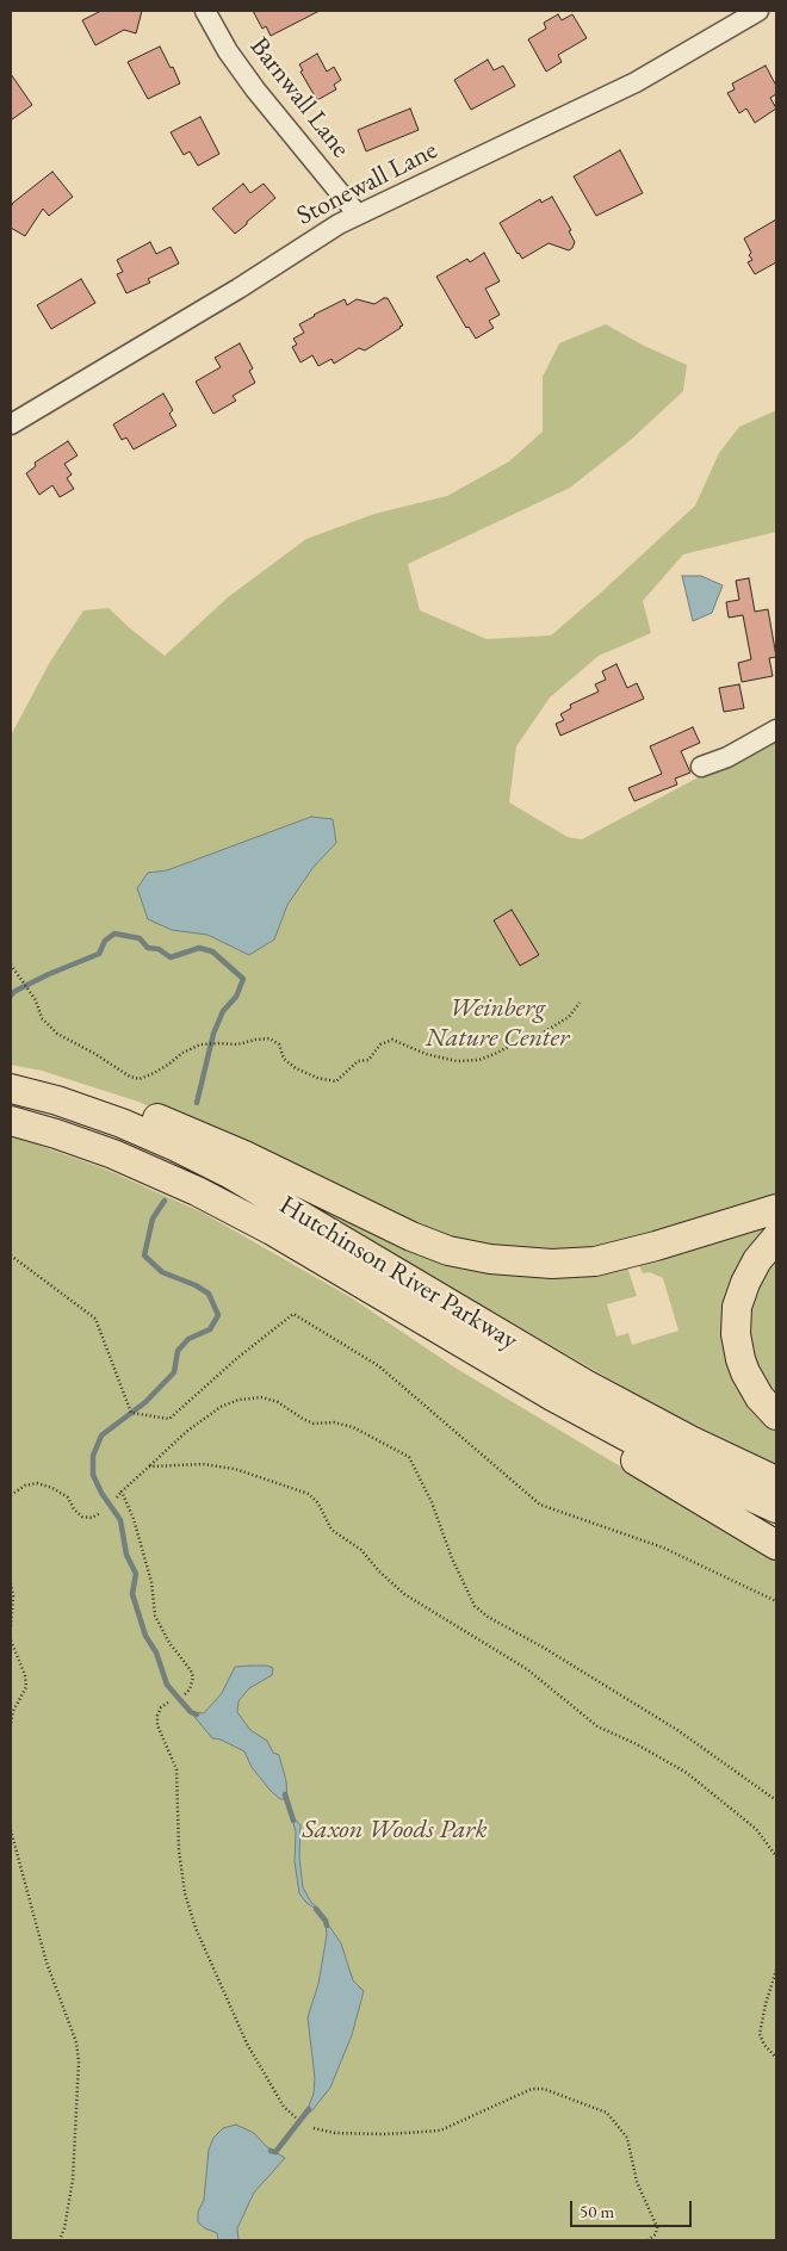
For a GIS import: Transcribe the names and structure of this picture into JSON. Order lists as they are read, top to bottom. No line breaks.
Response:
{"streets":{"highway":["Hutchinson River Parkway"],"street":["Barnwall Lane","Stonewall Lane"]},"crossings":[["Barnwall Lane","Stonewall Lane"]],"parks":["Weinberg Nature Center","Saxon Woods Park"],"scale_bar":"50 m"}
